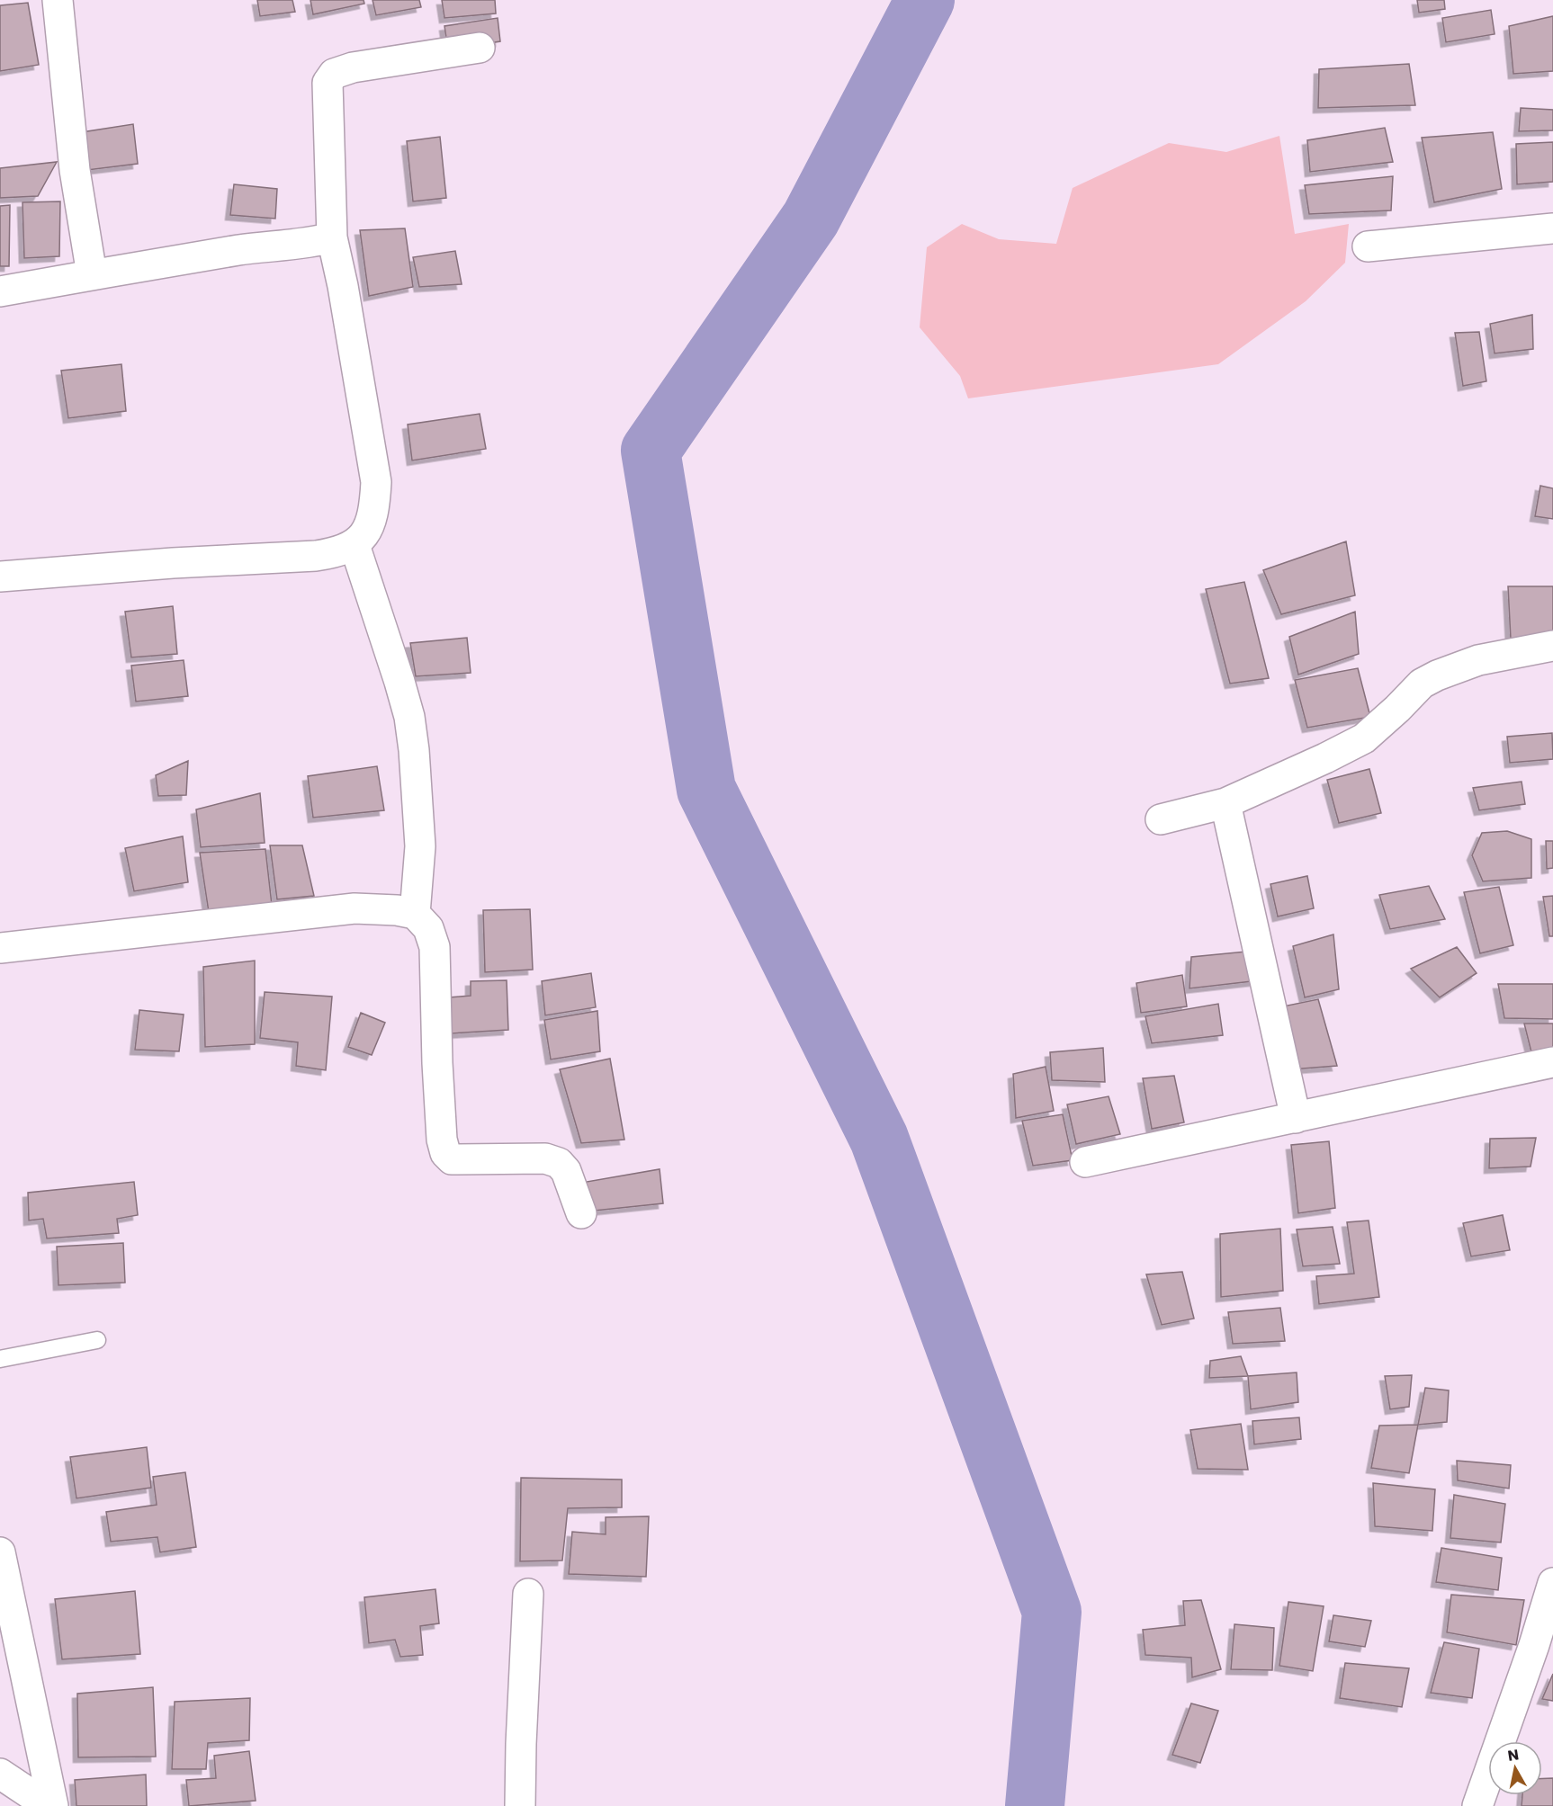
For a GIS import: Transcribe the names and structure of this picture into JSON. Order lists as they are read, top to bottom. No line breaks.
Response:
{"north":"top"}
